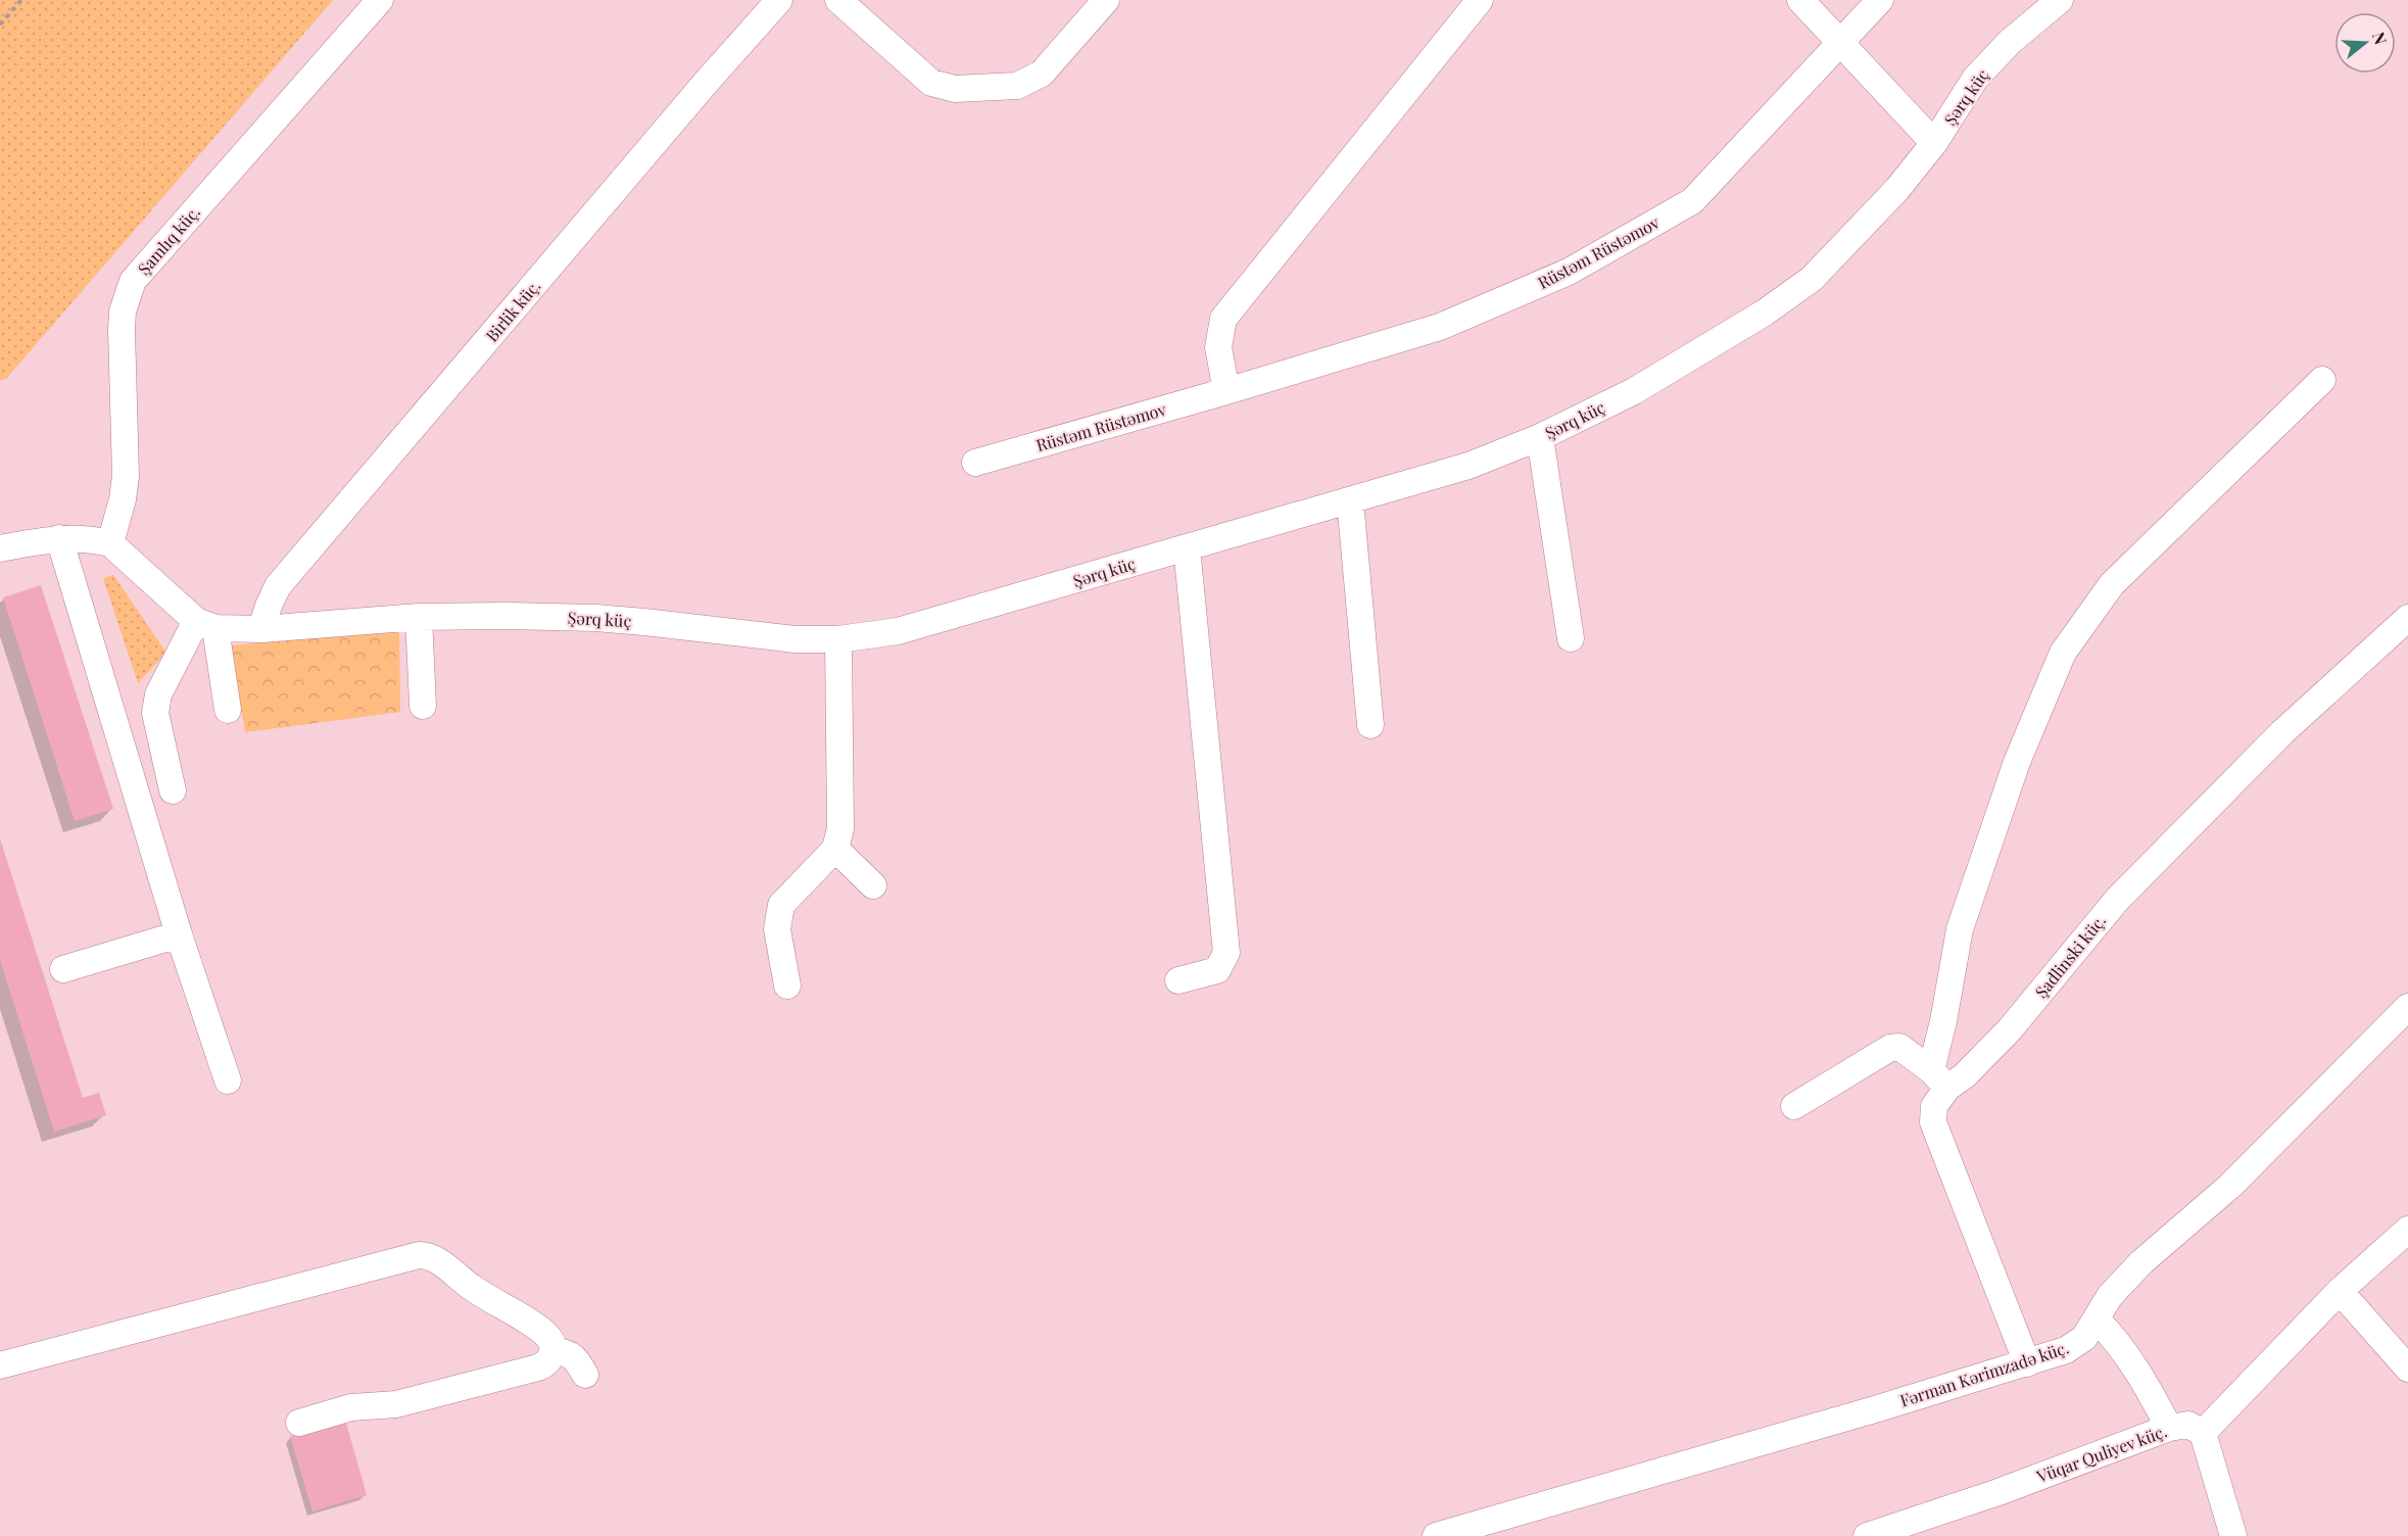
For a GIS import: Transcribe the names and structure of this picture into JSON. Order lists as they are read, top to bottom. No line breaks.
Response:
{"streets":{"street":["Şərq küç","Şamlıq küç.","Rüstəm Rüstəmov","Birlik küç.","Şadlinski küç.","Fərman Kərimzadə küç.","Vüqar Quliyev küç."]},"crossings":[["Şərq küç","Birlik küç."],["Şadlinski küç.","Fərman Kərimzadə küç."]],"north":"right"}
